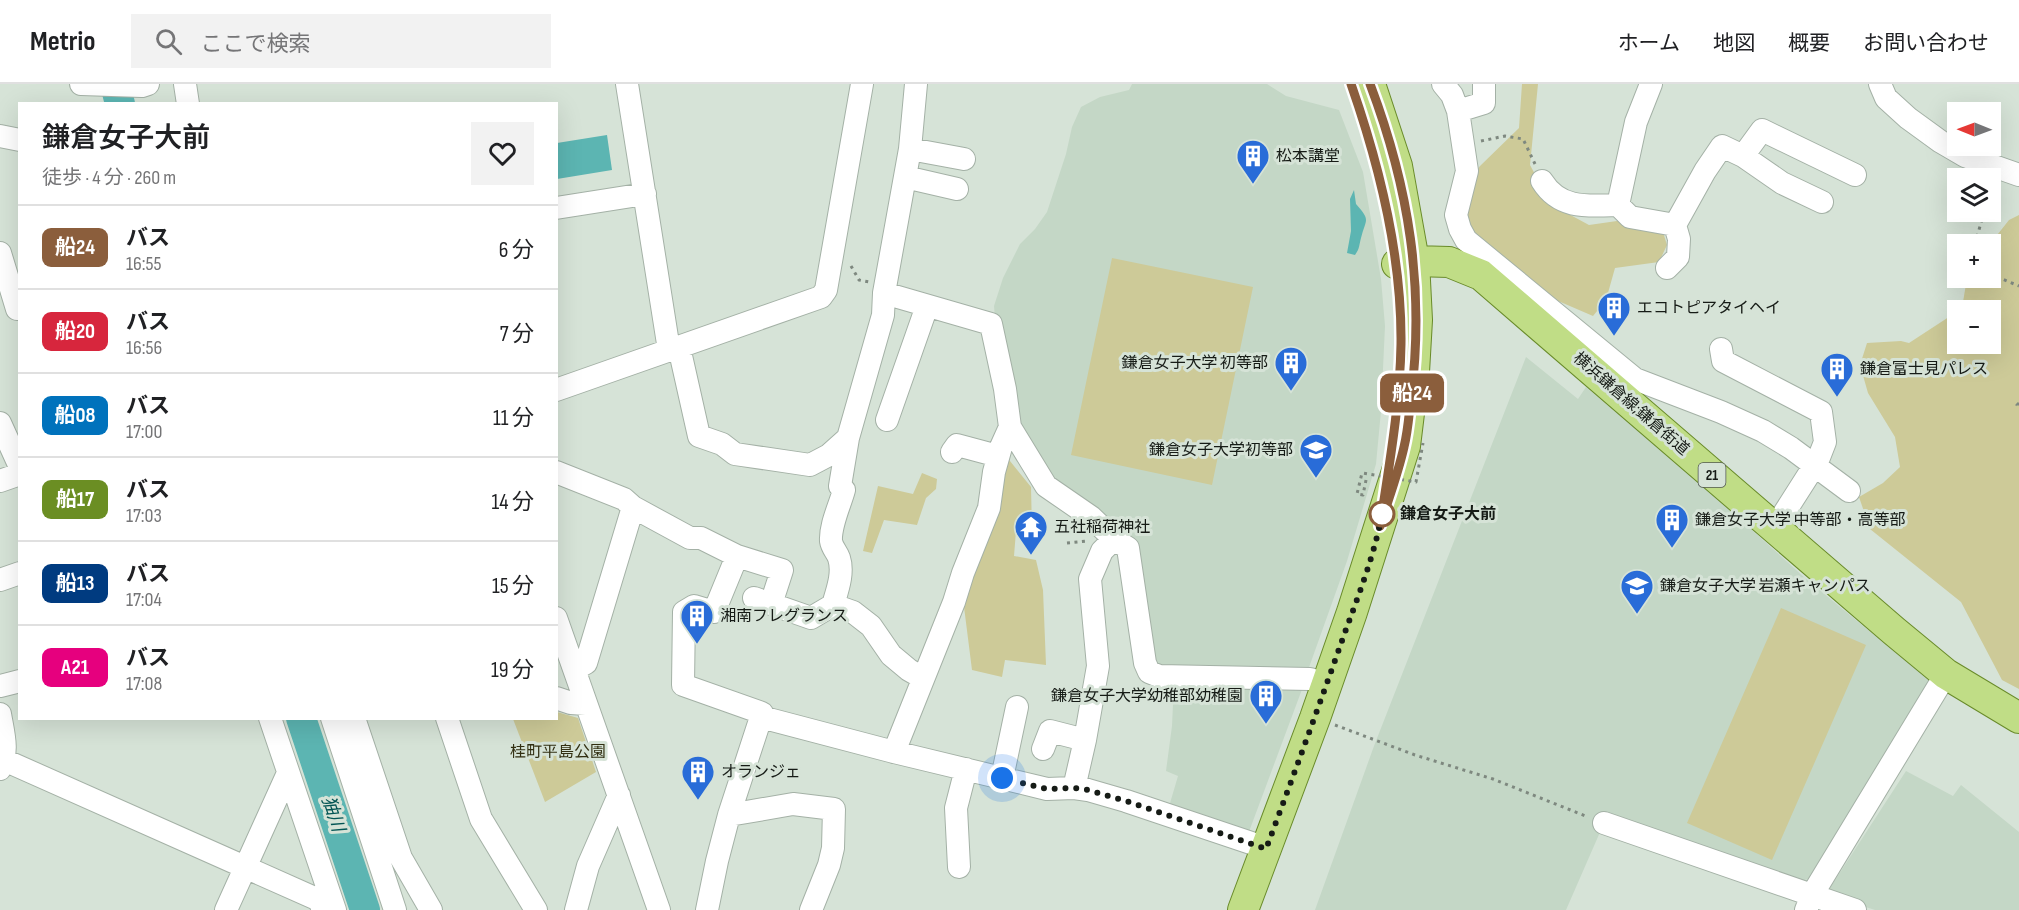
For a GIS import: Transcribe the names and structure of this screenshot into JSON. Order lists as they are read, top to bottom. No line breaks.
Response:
{"streets":{"main road":["横浜鎌倉線;鎌倉街道","21"]},"water":["㹨川"],"parks":["桂町平島公園"],"places":{"building":["松本講堂","エコトピアタイヘイ","鎌倉女子大学 初等部","鎌倉富士見パレス","鎌倉女子大学 中等部・高等部","湘南フレグランス","鎌倉女子大学幼稚部幼稚園","オランジェ"],"school or university":["鎌倉女子大学初等部","鎌倉女子大学 岩瀬キャンパス"],"other":["鎌倉女子大前"],"temple":["五社稲荷神社"]},"lines":["bus line 船24"],"north":"left","page":{"header":"Metrio","search":"ここで検索","nav":["ホーム","地図","概要","お問い合わせ"],"on_map":"船24","map_buttons":["+","−"],"heading":["鎌倉女子大前","徒歩 · 4 分 · 260 m"],"list":[{"mark":"船24","name":"バス","note":"16:55","value":"6 分"},{"mark":"船20","name":"バス","note":"16:56","value":"7 分"},{"mark":"船08","name":"バス","note":"17:00","value":"11 分"},{"mark":"船17","name":"バス","note":"17:03","value":"14 分"},{"mark":"船13","name":"バス","note":"17:04","value":"15 分"},{"mark":"A21","name":"バス","note":"17:08","value":"19 分"}]}}
